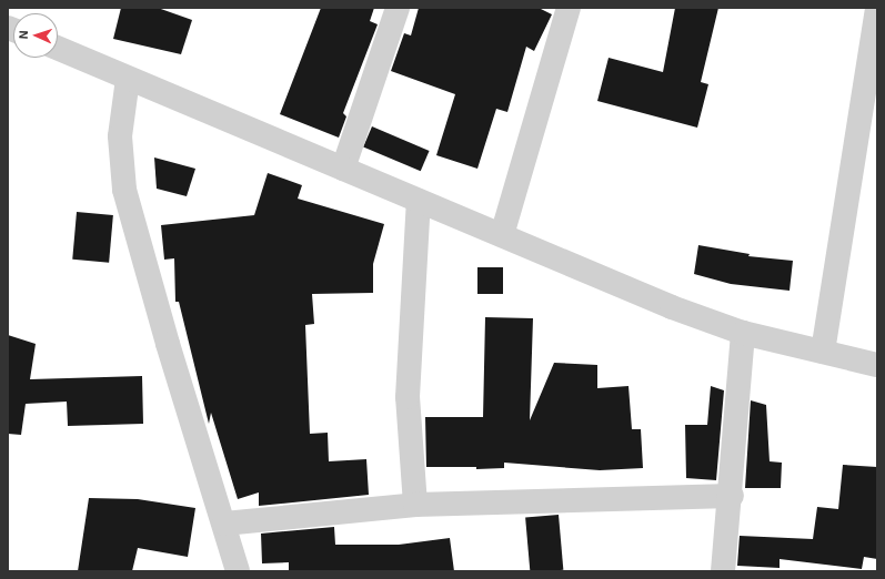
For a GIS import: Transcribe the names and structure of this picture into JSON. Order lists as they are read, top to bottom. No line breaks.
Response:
{"north":"left"}
